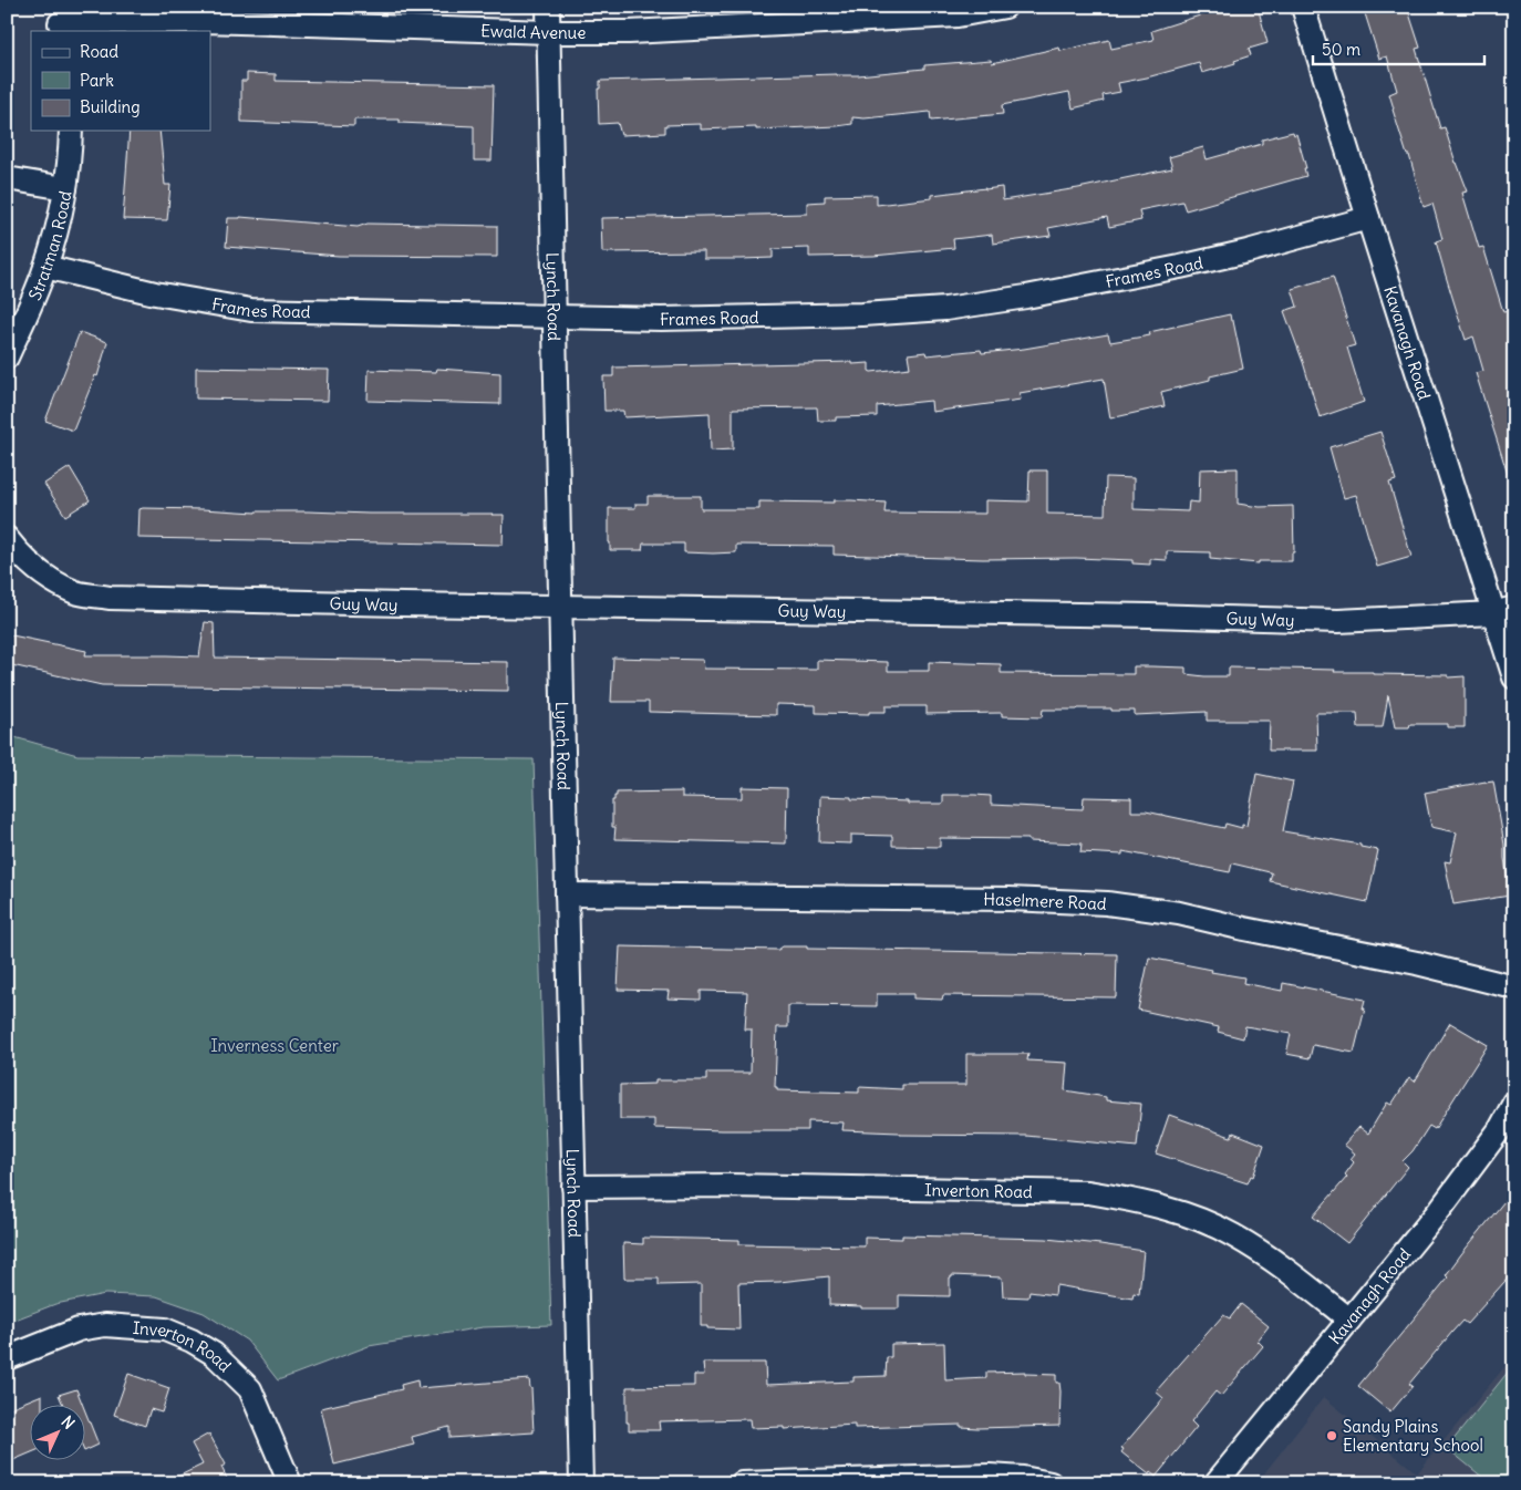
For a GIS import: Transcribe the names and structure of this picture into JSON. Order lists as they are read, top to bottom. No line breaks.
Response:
{"streets":{"street":["Ewald Avenue","Stratman Road","Frames Road","Lynch Road","Kavanagh Road","Guy Way","Haselmere Road","Inverton Road"]},"crossings":[["Ewald Avenue","Lynch Road"],["Stratman Road","Frames Road"],["Frames Road","Lynch Road"],["Frames Road","Kavanagh Road"],["Lynch Road","Guy Way"],["Lynch Road","Haselmere Road"],["Lynch Road","Inverton Road"],["Kavanagh Road","Guy Way"],["Kavanagh Road","Inverton Road"]],"parks":["Inverness Center"],"places":["Sandy Plains Elementary School"],"legend":["Road","Park","Building"],"scale_bar":"50 m","north":"top right"}
